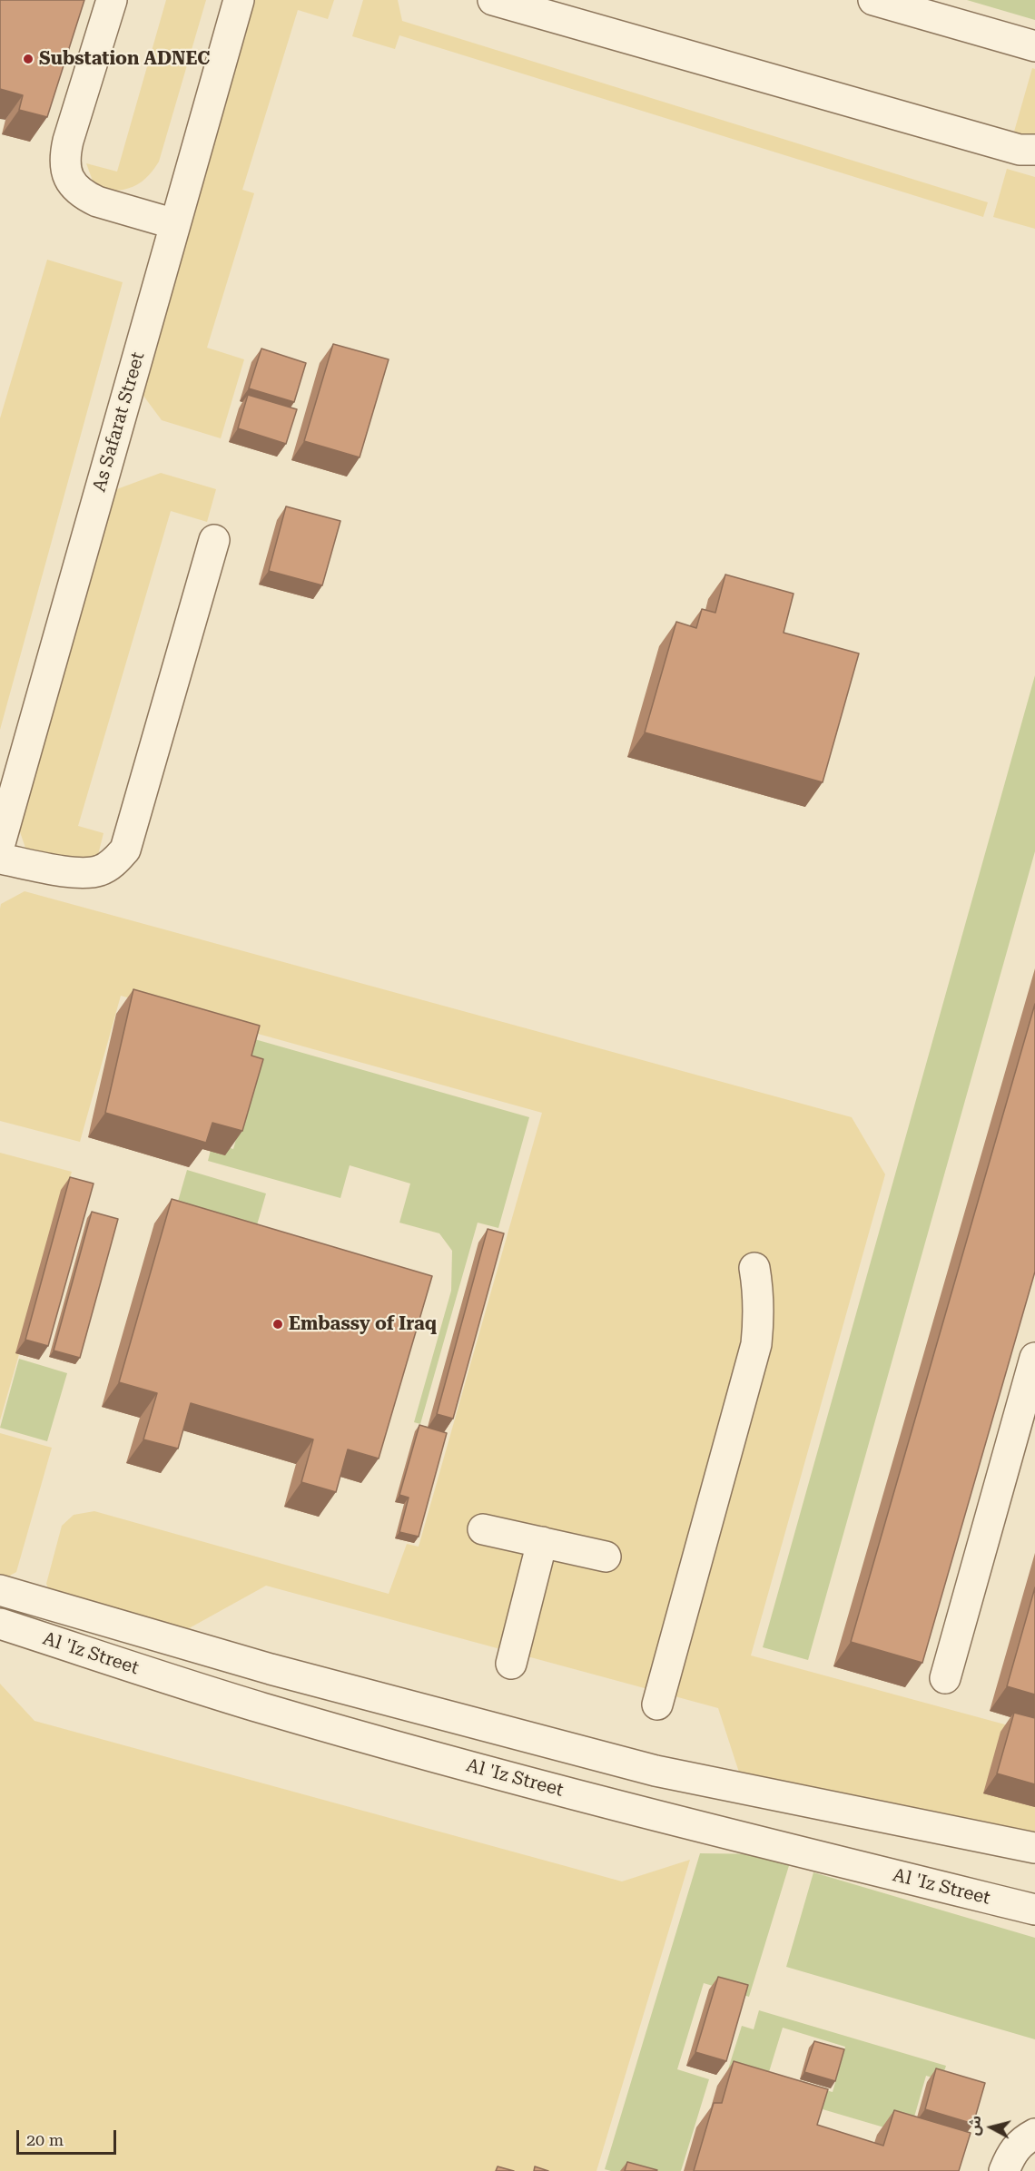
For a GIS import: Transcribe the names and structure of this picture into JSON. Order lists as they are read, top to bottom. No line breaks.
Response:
{"streets":{"street":["As Safarat Street","Al 'Iz Street"]},"places":["Substation ADNEC","Embassy of Iraq"],"scale_bar":"20 m","north":"left"}
